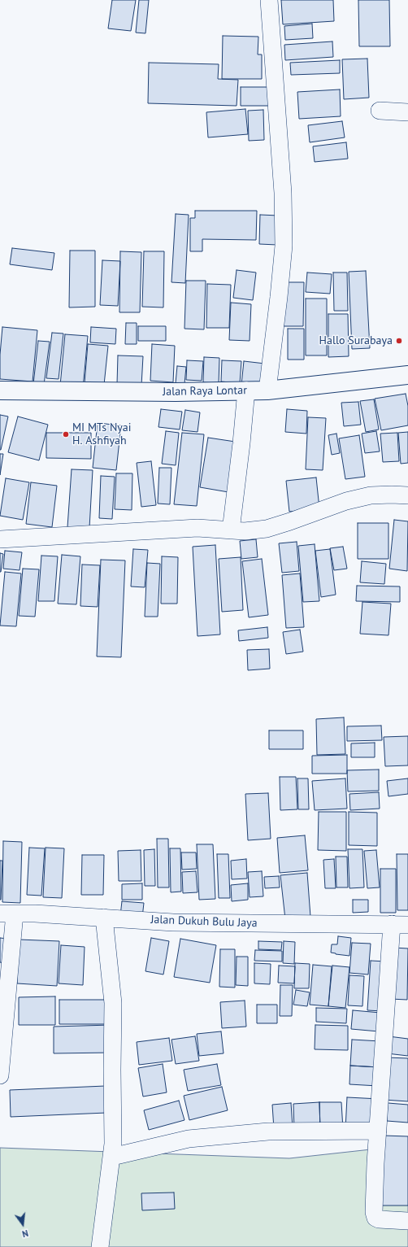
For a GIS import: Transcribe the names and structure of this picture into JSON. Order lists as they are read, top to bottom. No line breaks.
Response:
{"streets":{"street":["Jalan Raya Lontar","Jalan Dukuh Bulu Jaya"]},"places":["Hallo Surabaya","MI MTs Nyai H. Ashfiyah"],"north":"bottom"}
